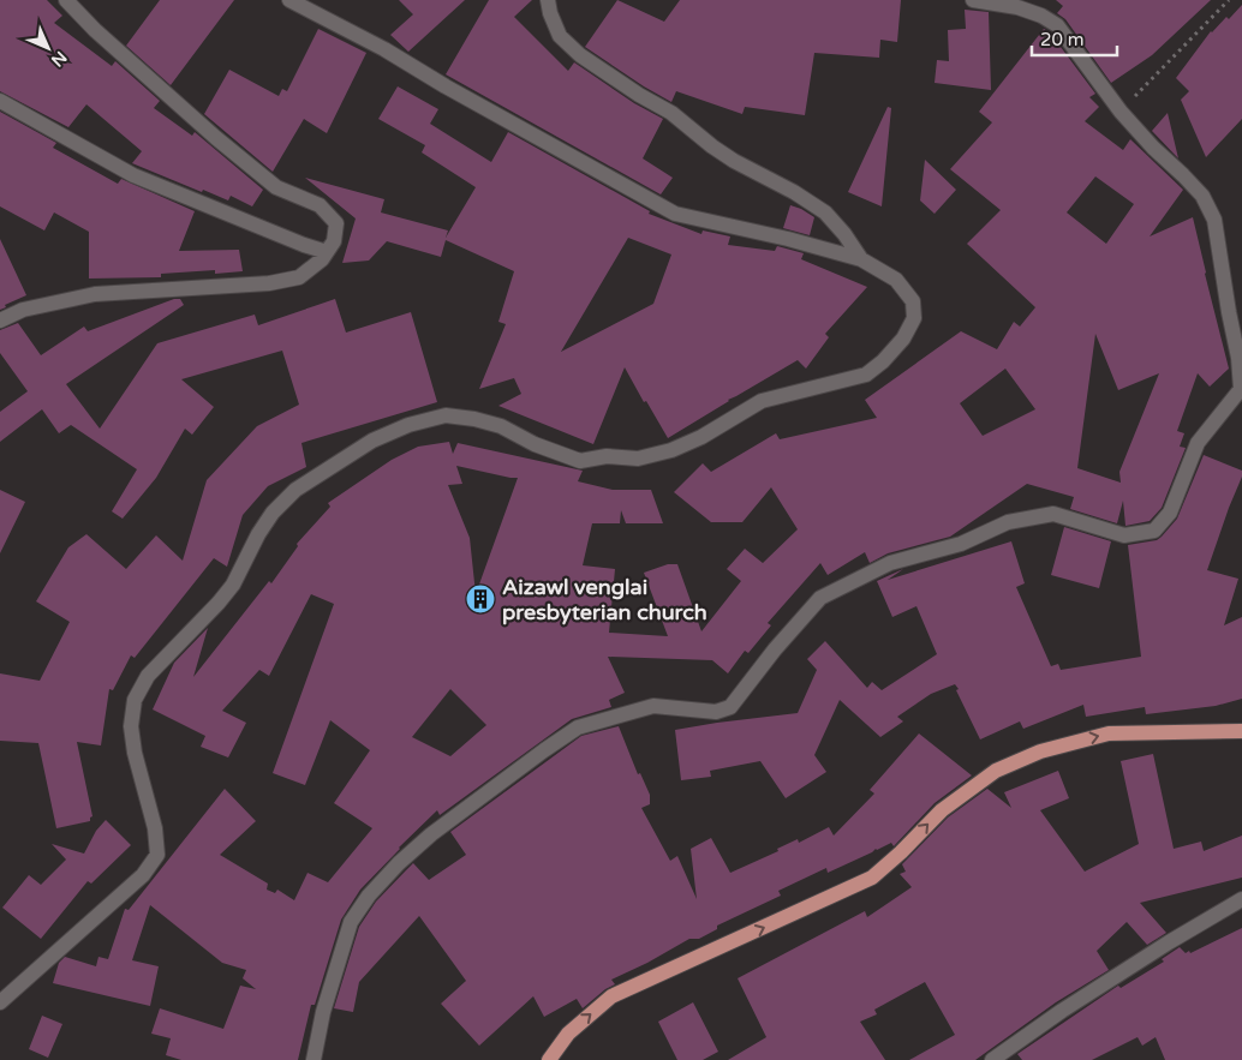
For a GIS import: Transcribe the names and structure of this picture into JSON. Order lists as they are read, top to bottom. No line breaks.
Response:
{"places":{"building":["Aizawl venglai presbyterian church"]},"scale_bar":"20 m","north":"bottom right"}
